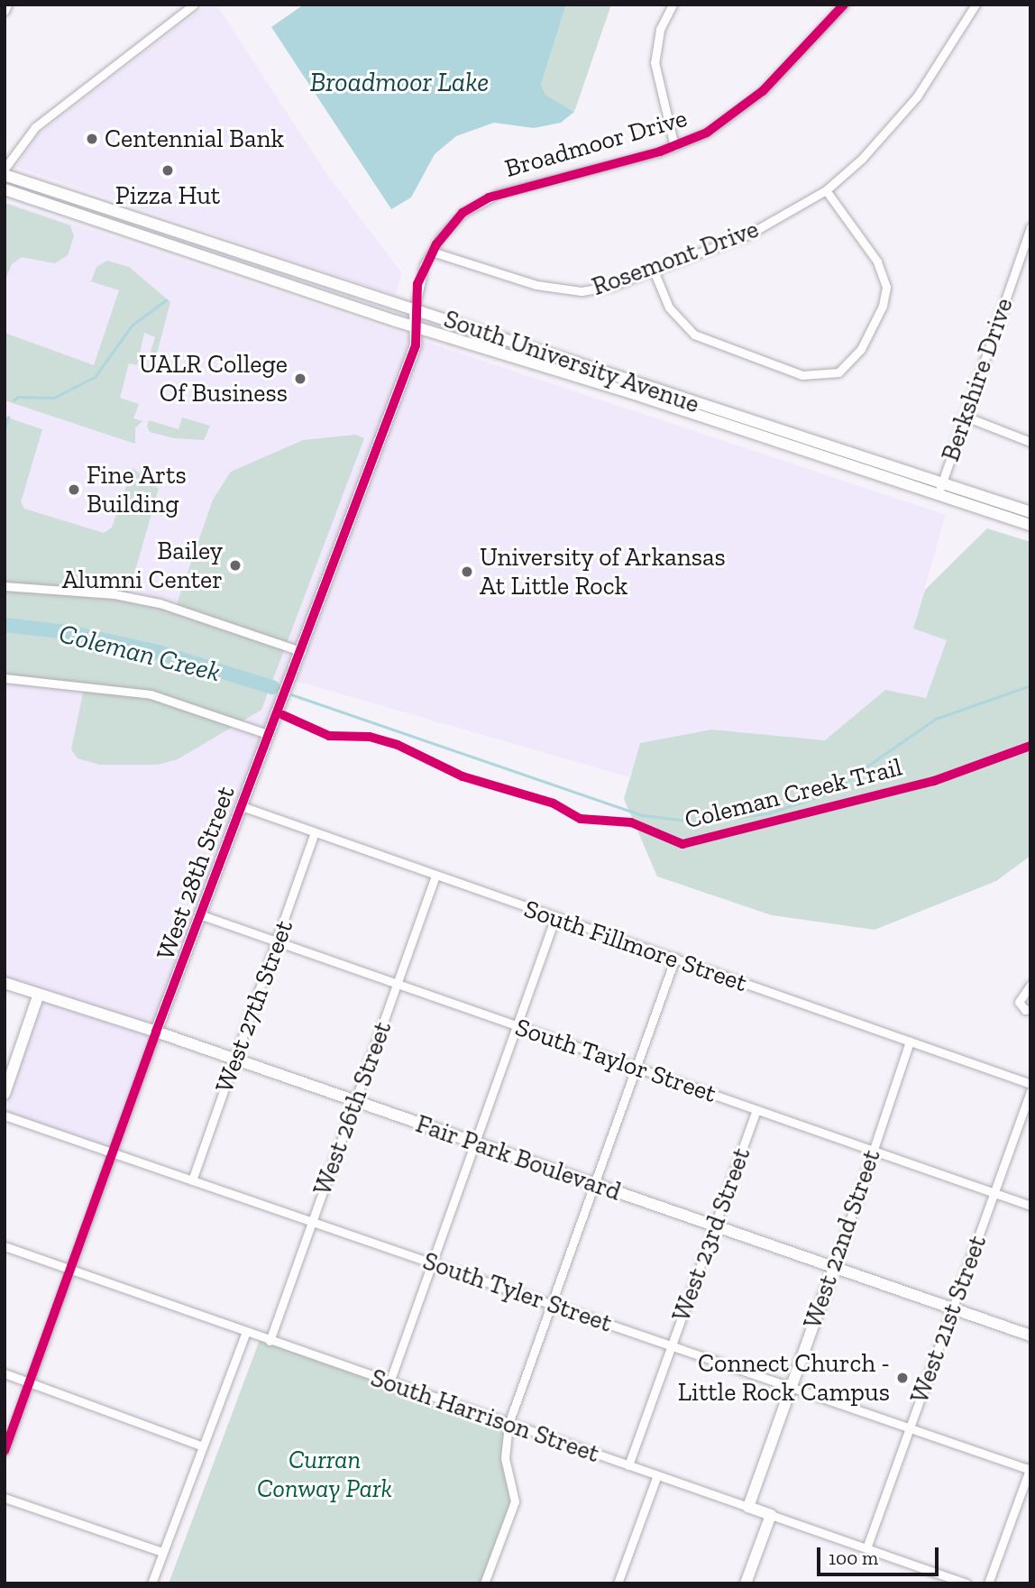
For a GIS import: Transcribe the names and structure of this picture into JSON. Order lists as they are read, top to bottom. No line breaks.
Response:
{"streets":{"street":["Broadmoor Drive","Rosemont Drive","South University Avenue","Berkshire Drive","West 28th Street","South Fillmore Street","West 27th Street","South Taylor Street","West 26th Street","Fair Park Boulevard","West 23rd Street","West 22nd Street","South Tyler Street","West 21st Street","South Harrison Street"],"cycle path":["Coleman Creek Trail"]},"crossings":[["Broadmoor Drive","Rosemont Drive"],["Broadmoor Drive","South University Avenue"],["Broadmoor Drive","West 28th Street"],["South University Avenue","Berkshire Drive"],["South University Avenue","West 28th Street"],["West 28th Street","South Fillmore Street"],["West 28th Street","South Taylor Street"],["West 28th Street","Fair Park Boulevard"],["West 28th Street","South Tyler Street"],["West 28th Street","South Harrison Street"],["South Fillmore Street","West 27th Street"],["South Fillmore Street","West 26th Street"],["South Fillmore Street","West 22nd Street"],["West 27th Street","South Taylor Street"],["West 27th Street","Fair Park Boulevard"],["West 27th Street","South Tyler Street"],["South Taylor Street","West 26th Street"],["South Taylor Street","West 23rd Street"],["South Taylor Street","West 22nd Street"],["South Taylor Street","West 21st Street"],["West 26th Street","Fair Park Boulevard"],["West 26th Street","South Tyler Street"],["West 26th Street","South Harrison Street"],["Fair Park Boulevard","West 23rd Street"],["Fair Park Boulevard","West 22nd Street"],["Fair Park Boulevard","West 21st Street"],["West 23rd Street","South Tyler Street"],["West 23rd Street","South Harrison Street"],["West 22nd Street","South Tyler Street"],["West 22nd Street","South Harrison Street"],["South Tyler Street","West 21st Street"],["West 21st Street","South Harrison Street"]],"water":["Broadmoor Lake","Coleman Creek"],"parks":["Curran Conway Park"],"places":["Centennial Bank","Pizza Hut","UALR College Of Business","Fine Arts Building","Bailey Alumni Center","University of Arkansas At Little Rock","Connect Church - Little Rock Campus"],"scale_bar":"100 m"}
